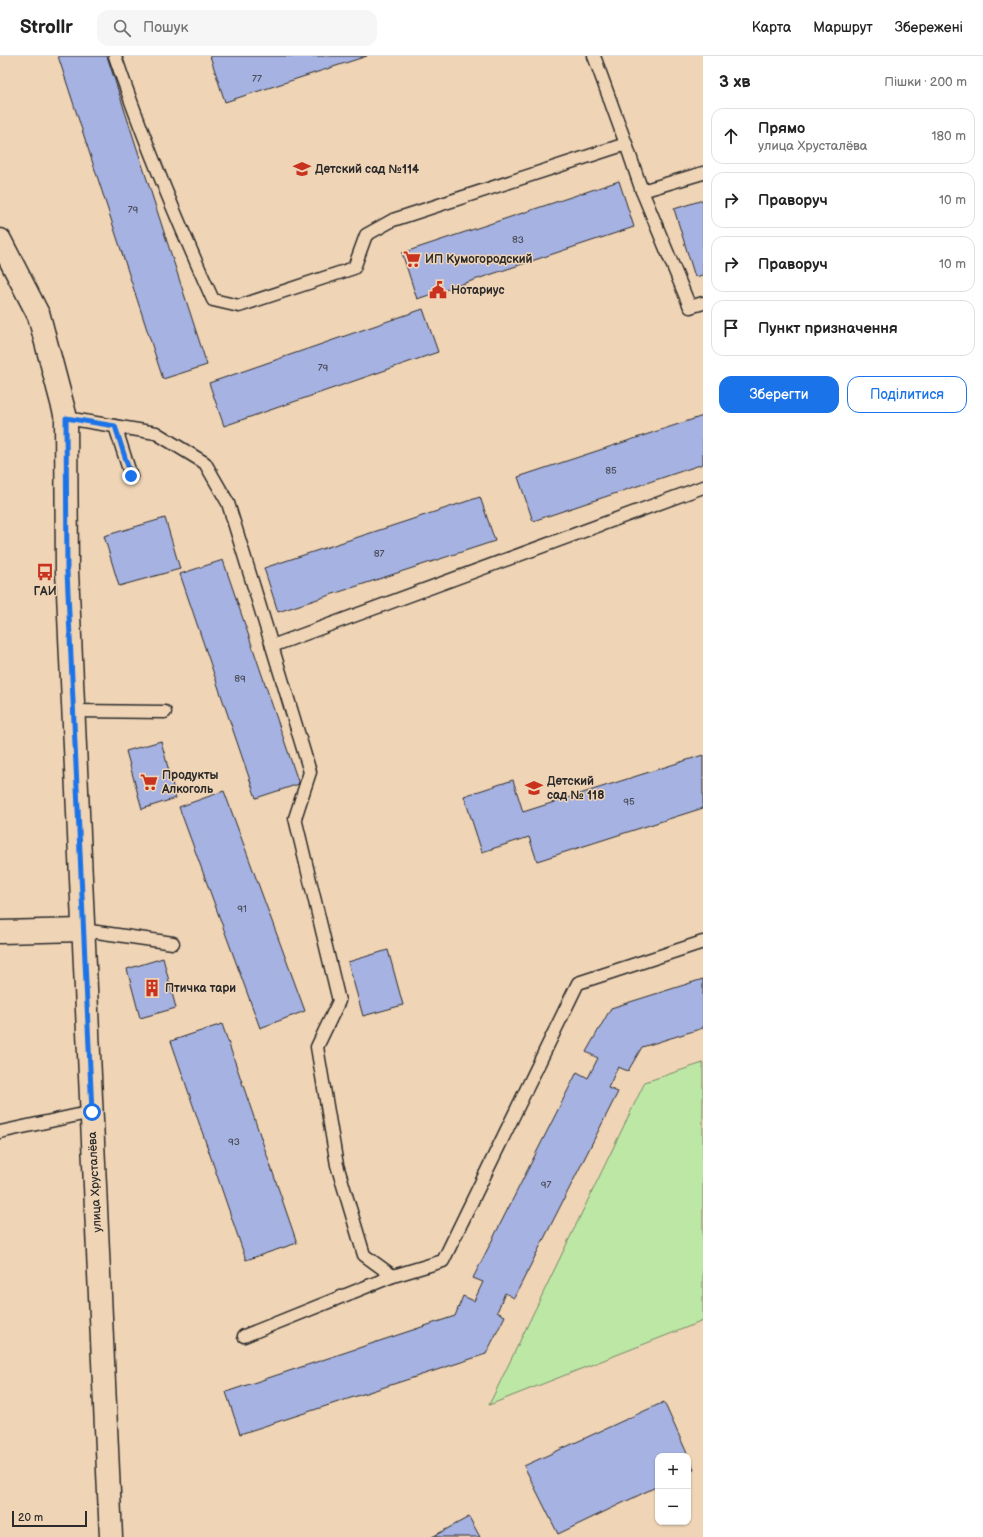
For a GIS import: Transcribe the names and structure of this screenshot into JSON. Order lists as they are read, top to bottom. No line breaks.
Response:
{"streets":{"main road":["улица Хрусталёва"]},"places":{"school or university":["Детский сад №114","Детский сад № 118"],"supermarket":["ИП Кумогородский","Продукты Алкоголь"],"public building":["Нотариус"],"bus stop":["ГАИ"],"building":["Птичка тари"]},"house_numbers":["77","79","83","79","85","87","89","95","91","93","97"],"scale_bar":"20 m","page":{"header":"Strollr","search":"Пошук","nav":["Карта","Маршрут","Збережені"],"heading":["3 хв","Пішки · 200 m"],"list":[["Прямо","улица Хрусталёва","180 m"],["Праворуч","10 m"],["Праворуч","10 m"],"Пункт призначення"],"buttons":["Зберегти","Поділитися"],"map_buttons":["+","−"],"scale":"20 m"}}
